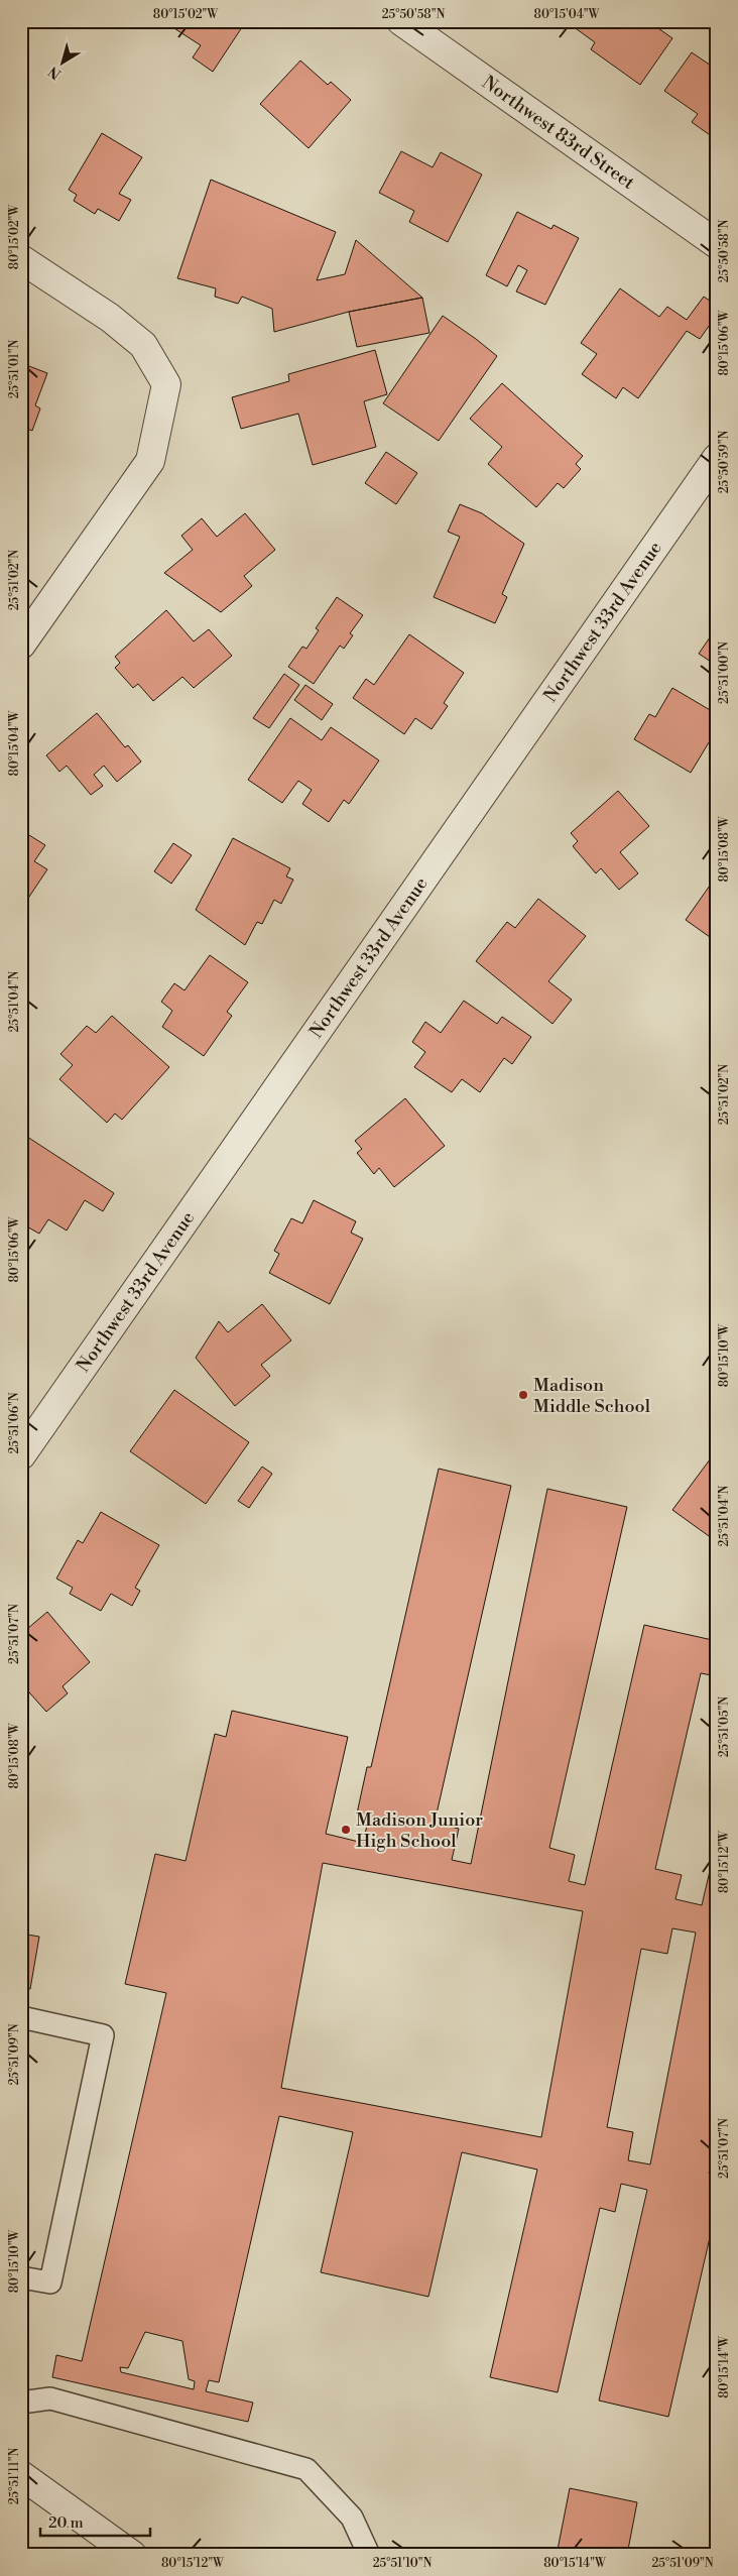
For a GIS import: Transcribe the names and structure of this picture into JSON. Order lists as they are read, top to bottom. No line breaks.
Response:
{"streets":{"street":["Northwest 83rd Street","Northwest 33rd Avenue"]},"places":["Madison Middle School","Madison Junior High School"],"scale_bar":"20 m","north":"bottom left","coordinates":["80°15'02\"W","25°50'58\"N","80°15'04\"W","80°15'06\"W","25°51'01\"N","25°50'59\"N","25°51'02\"N","25°51'00\"N","80°15'08\"W","25°51'04\"N","80°15'10\"W","25°51'06\"N","25°51'07\"N","25°51'05\"N","80°15'12\"W","25°51'09\"N","80°15'14\"W","25°51'11\"N","25°51'10\"N"]}
